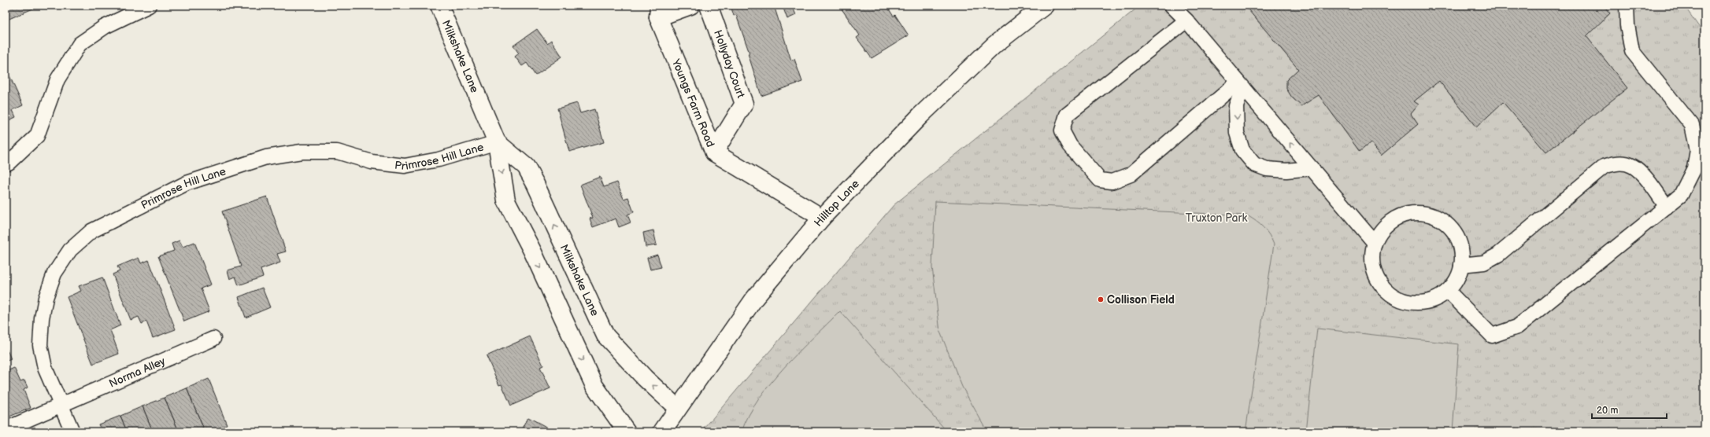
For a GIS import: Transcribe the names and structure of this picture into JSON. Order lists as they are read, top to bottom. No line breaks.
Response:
{"streets":{"street":["Milkshake Lane","Hollyday Court","Youngs Farm Road","Hilltop Lane"],"lane":["Primrose Hill Lane","Norma Alley"]},"crossings":[["Milkshake Lane","Primrose Hill Lane"],["Milkshake Lane","Hilltop Lane"],["Hollyday Court","Youngs Farm Road"],["Youngs Farm Road","Hilltop Lane"],["Primrose Hill Lane","Norma Alley"]],"parks":["Truxton Park"],"places":["Collison Field"],"scale_bar":"20 m"}
